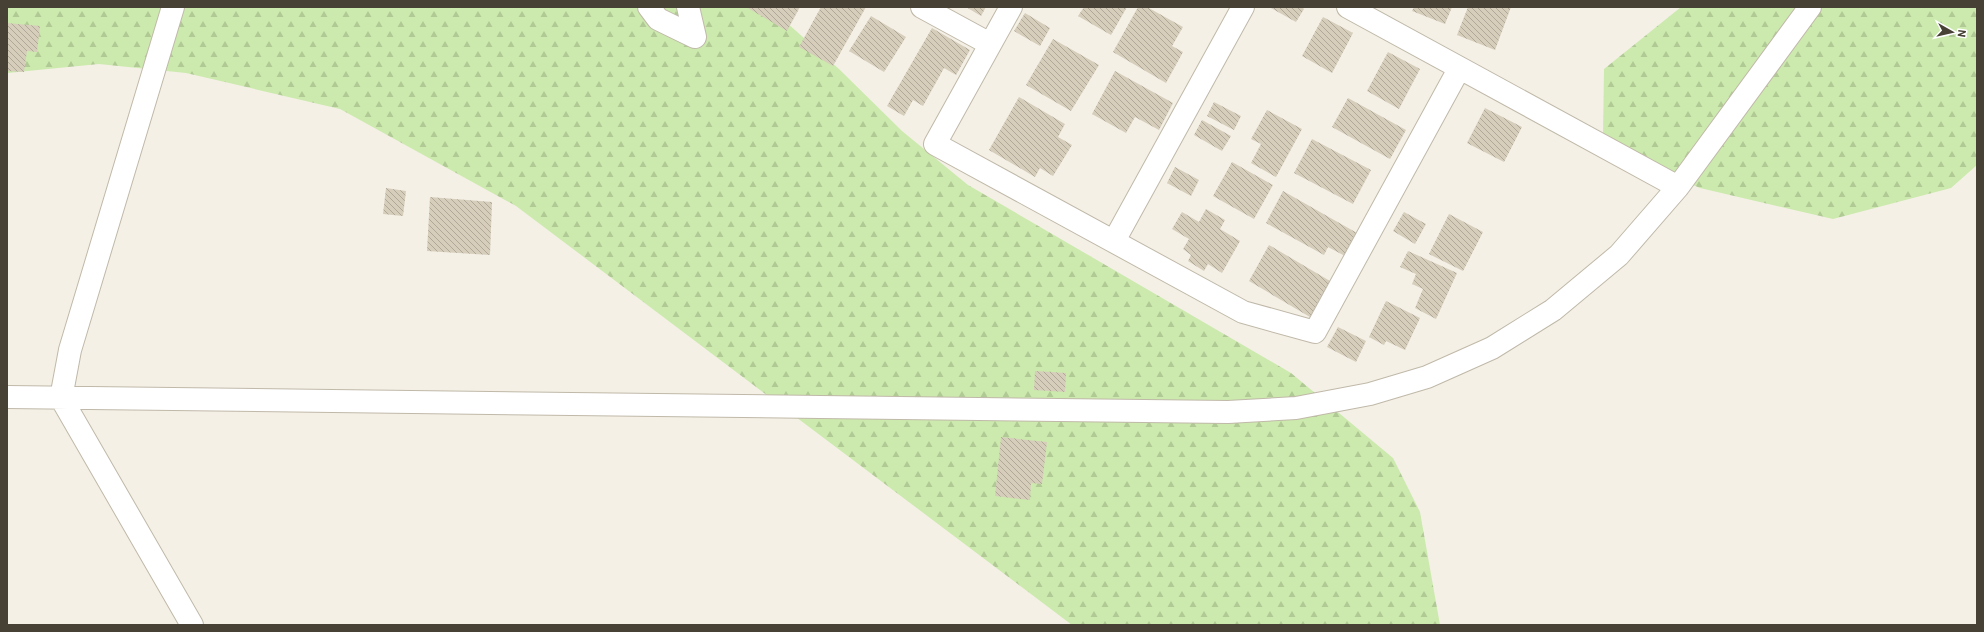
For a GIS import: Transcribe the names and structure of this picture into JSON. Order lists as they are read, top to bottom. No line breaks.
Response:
{"north":"right"}
